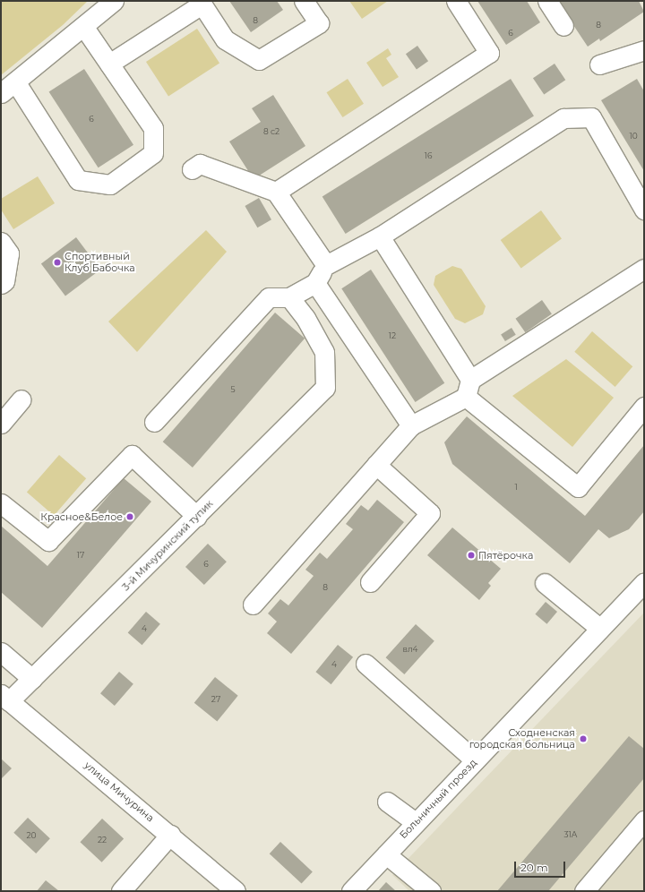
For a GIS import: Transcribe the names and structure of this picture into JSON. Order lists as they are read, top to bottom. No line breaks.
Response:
{"streets":{"street":["3-й Мичуринский тупик","улица Мичурина","Больничный проезд"]},"crossings":[["3-й Мичуринский тупик","улица Мичурина"]],"places":["Спортивный Клуб Бабочка","Красное&Белое","Пятёрочка","Сходненская городская больница"],"house_numbers":["8","8","6","6","8 с2","10","16","12","5","1","17","6","8","4","вл4","4","27","31А","20","22"],"scale_bar":"20 m"}
